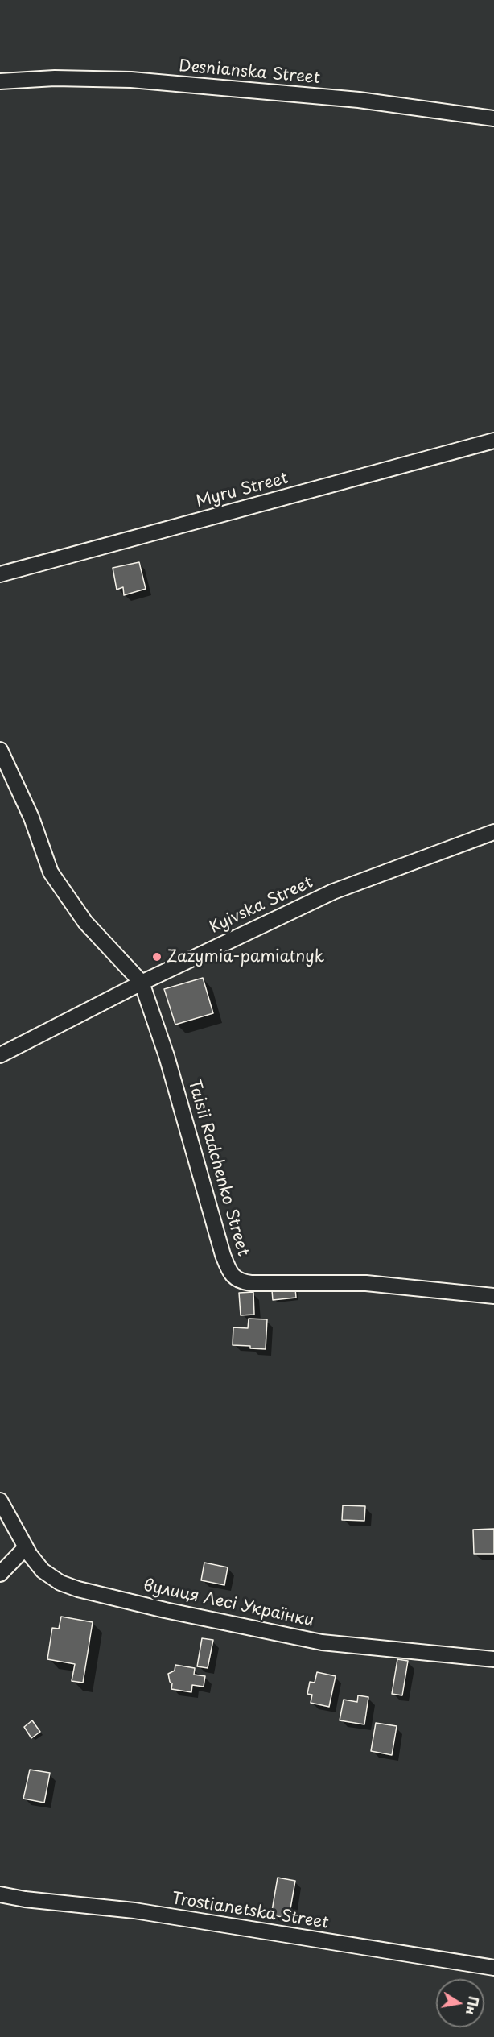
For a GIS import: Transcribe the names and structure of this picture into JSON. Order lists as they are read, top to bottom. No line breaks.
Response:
{"streets":{"street":["Desnianska Street","Myru Street","Kyivska Street","Taisii Radchenko Street","вулиця Лесі Українки","Trostianetska Street"]},"crossings":[["Kyivska Street","Taisii Radchenko Street"]],"places":["Zazymia-pamiatnyk"],"north":"right"}
